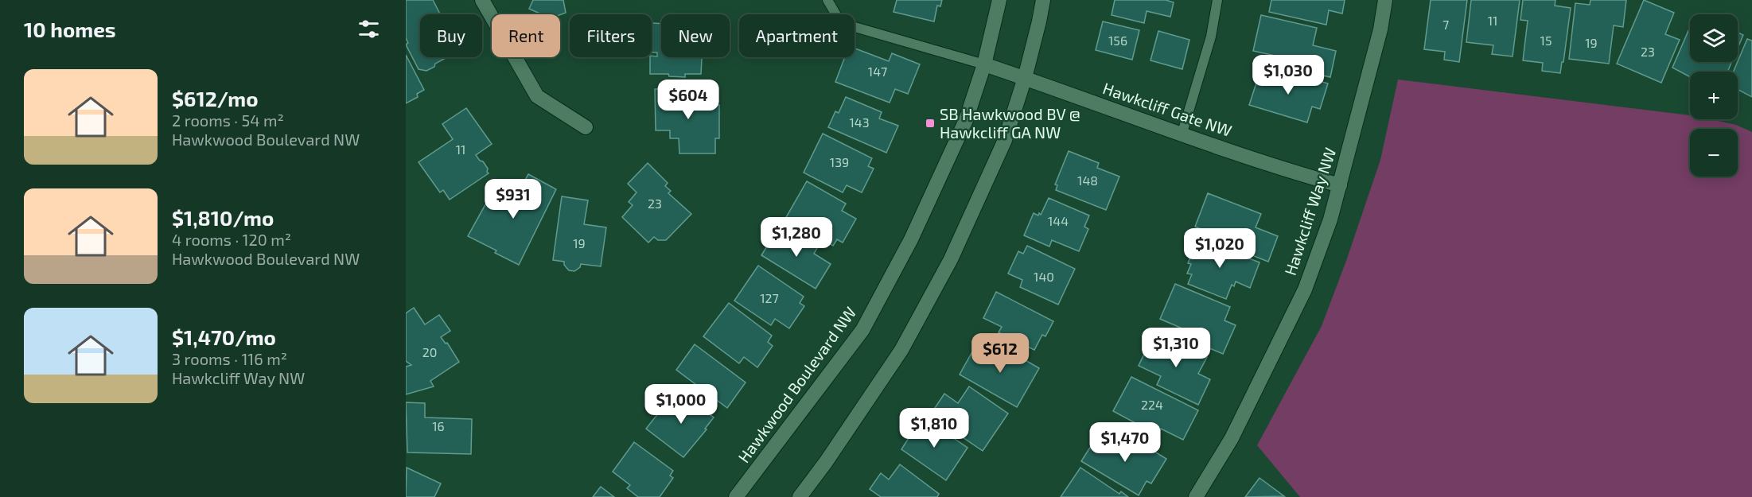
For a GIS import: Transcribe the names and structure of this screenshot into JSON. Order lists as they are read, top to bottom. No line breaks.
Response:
{"streets":{"street":["Hawkcliff Gate NW","Hawkcliff Way NW","Hawkwood Boulevard NW"]},"crossings":[["Hawkcliff Gate NW","Hawkcliff Way NW"],["Hawkcliff Gate NW","Hawkwood Boulevard NW"]],"places":{"transit":["SB Hawkwood BV @ Hawkcliff GA NW"]},"house_numbers":["11","7","156","15","19","23","147","143","11","139","148","23","144","19","140","127","20","224","16"],"page":{"heading":"10 homes","map_buttons":["+","−"],"chip":["Buy","Rent","Filters","New","Apartment"],"price":["$1,030","$604","$931","$1,280","$1,020","$1,310","$612","$1,000","$1,810","$1,470"],"list":[{"name":"$612/mo","note":"2 rooms · 54 m² · Hawkwood Boulevard NW"},{"name":"$1,810/mo","note":"4 rooms · 120 m² · Hawkwood Boulevard NW"},{"name":"$1,470/mo","note":"3 rooms · 116 m² · Hawkcliff Way NW"}]}}
